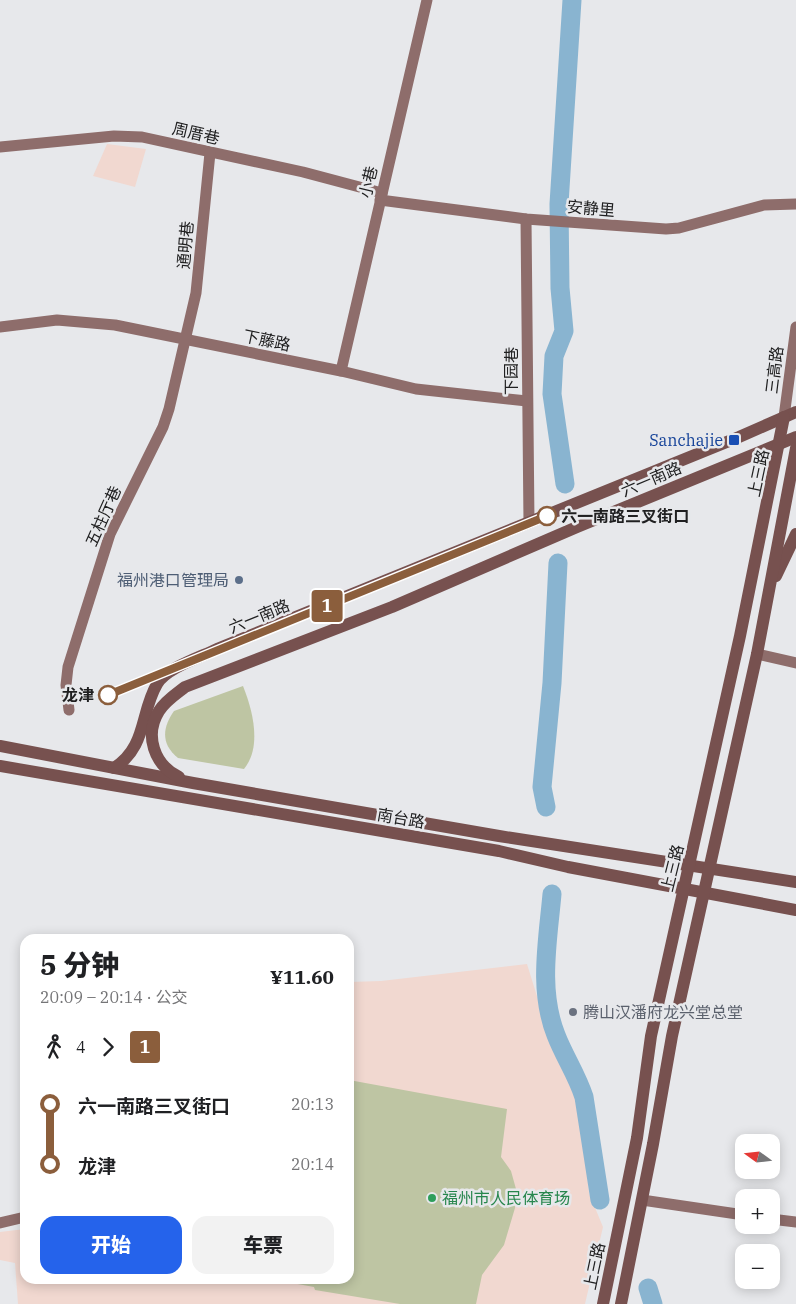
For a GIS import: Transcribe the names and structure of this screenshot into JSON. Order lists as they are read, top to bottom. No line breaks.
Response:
{"streets":{"main road":["上三路","六一南路","南台路"],"street":["周厝巷","小巷","安静里","通明巷","下藤路","三高路","下园巷","五柱厅巷"]},"crossings":[["周厝巷","小巷"],["周厝巷","安静里"],["周厝巷","通明巷"],["小巷","安静里"],["小巷","下藤路"],["安静里","下园巷"],["通明巷","下藤路"],["通明巷","五柱厅巷"],["下藤路","下园巷"],["下藤路","五柱厅巷"],["三高路","上三路"],["三高路","六一南路"],["下园巷","六一南路"],["上三路","六一南路"],["上三路","南台路"],["六一南路","南台路"]],"places":{"transit":["Sanchajie"],"other":["六一南路三叉街口","福州港口管理局","龙津","腾山汉潘府龙兴堂总堂","福州市人民体育场"]},"lines":["bus line 1"],"north":"left","page":{"on_map":"1","heading":["5 分钟","20:09 – 20:14 · 公交","¥11.60"],"legs":["4","1"],"list":[{"name":"六一南路三叉街口","value":"20:13"},{"name":"龙津","value":"20:14"}],"map_buttons":["+","−"],"buttons":["开始","车票"]}}
